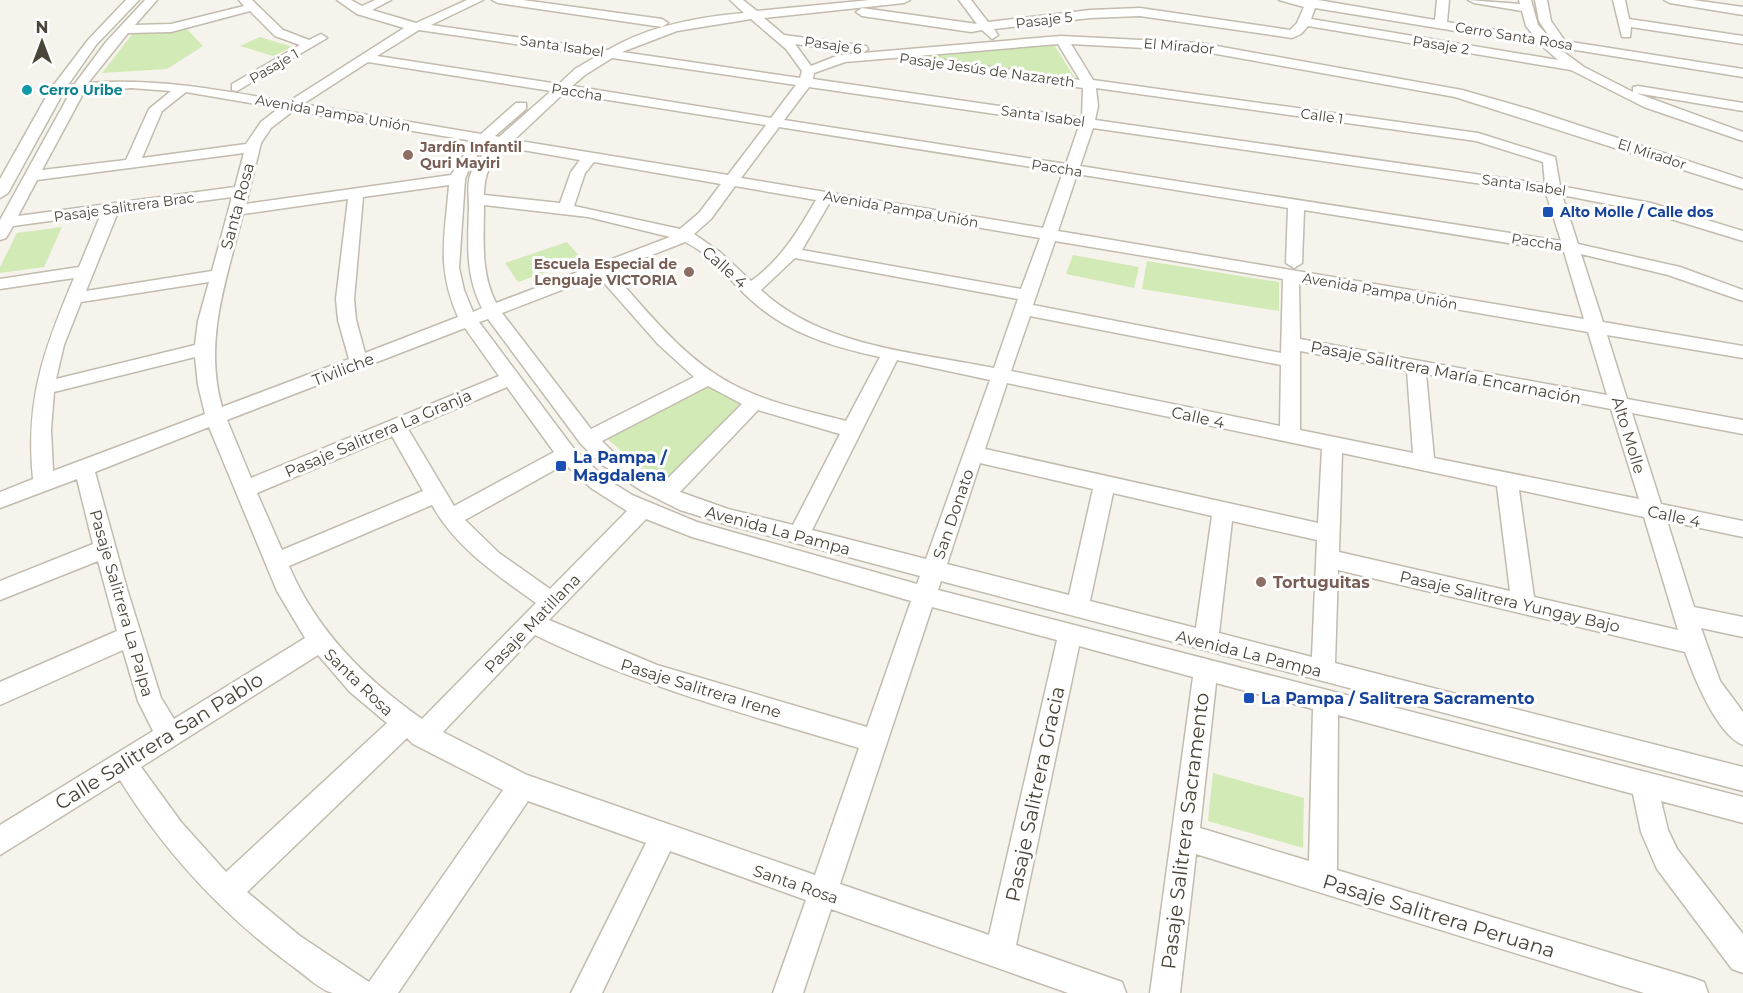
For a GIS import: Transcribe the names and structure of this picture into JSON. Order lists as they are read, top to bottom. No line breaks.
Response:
{"streets":{"street":["Pasaje 5","Cerro Santa Rosa","Pasaje 6","Pasaje 2","Santa Isabel","El Mirador","Pasaje 1","Pasaje Jesús de Nazareth","Paccha","Avenida Pampa Unión","Calle 1","Santa Rosa","Pasaje Salitrera Brac","Calle 4","Tiviliche","Pasaje Salitrera María Encarnación","Pasaje Salitrera La Granja","Alto Molle","San Donato","Avenida La Pampa","Pasaje Salitrera Yungay Bajo","Pasaje Salitrera La Palpa","Pasaje Matillana","Pasaje Salitrera Irene","Calle Salitrera San Pablo","Pasaje Salitrera Gracia","Pasaje Salitrera Sacramento","Pasaje Salitrera Peruana"]},"crossings":[["Pasaje 5","Pasaje 2"],["Pasaje 5","Avenida La Pampa"],["Pasaje 6","El Mirador"],["Pasaje 6","Pasaje Jesús de Nazareth"],["Santa Isabel","El Mirador"],["Santa Isabel","Santa Rosa"],["Santa Isabel","Alto Molle"],["Santa Isabel","San Donato"],["Santa Isabel","Avenida La Pampa"],["El Mirador","Pasaje Jesús de Nazareth"],["Pasaje 1","Avenida Pampa Unión"],["Pasaje Jesús de Nazareth","Calle 1"],["Pasaje Jesús de Nazareth","San Donato"],["Paccha","Santa Rosa"],["Paccha","Alto Molle"],["Paccha","San Donato"],["Paccha","Avenida La Pampa"],["Avenida Pampa Unión","Santa Rosa"],["Avenida Pampa Unión","Alto Molle"],["Avenida Pampa Unión","San Donato"],["Avenida Pampa Unión","Avenida La Pampa"],["Calle 1","Alto Molle"],["Calle 1","San Donato"],["Santa Rosa","Pasaje Salitrera Brac"],["Santa Rosa","Tiviliche"],["Santa Rosa","Pasaje Salitrera La Granja"],["Santa Rosa","San Donato"],["Santa Rosa","Pasaje Matillana"],["Santa Rosa","Calle Salitrera San Pablo"],["Santa Rosa","Pasaje Salitrera Gracia"],["Calle 4","Tiviliche"],["Calle 4","Alto Molle"],["Calle 4","San Donato"],["Tiviliche","Avenida La Pampa"],["Tiviliche","Pasaje Salitrera La Palpa"],["Pasaje Salitrera María Encarnación","Alto Molle"],["Pasaje Salitrera María Encarnación","San Donato"],["Pasaje Salitrera La Granja","Avenida La Pampa"],["Alto Molle","Pasaje Salitrera Yungay Bajo"],["San Donato","Avenida La Pampa"],["San Donato","Pasaje Salitrera Irene"],["Avenida La Pampa","Pasaje Matillana"],["Avenida La Pampa","Pasaje Salitrera Gracia"],["Avenida La Pampa","Pasaje Salitrera Sacramento"],["Pasaje Salitrera La Palpa","Calle Salitrera San Pablo"],["Pasaje Matillana","Pasaje Salitrera Irene"],["Pasaje Salitrera Sacramento","Pasaje Salitrera Peruana"]],"places":{"other":["Cerro Uribe","Jardín Infantil Quri Mayiri","Escuela Especial de Lenguaje VICTORIA","Tortuguitas"],"transit":["Alto Molle / Calle dos","La Pampa / Magdalena","La Pampa / Salitrera Sacramento"]},"north":"top"}
